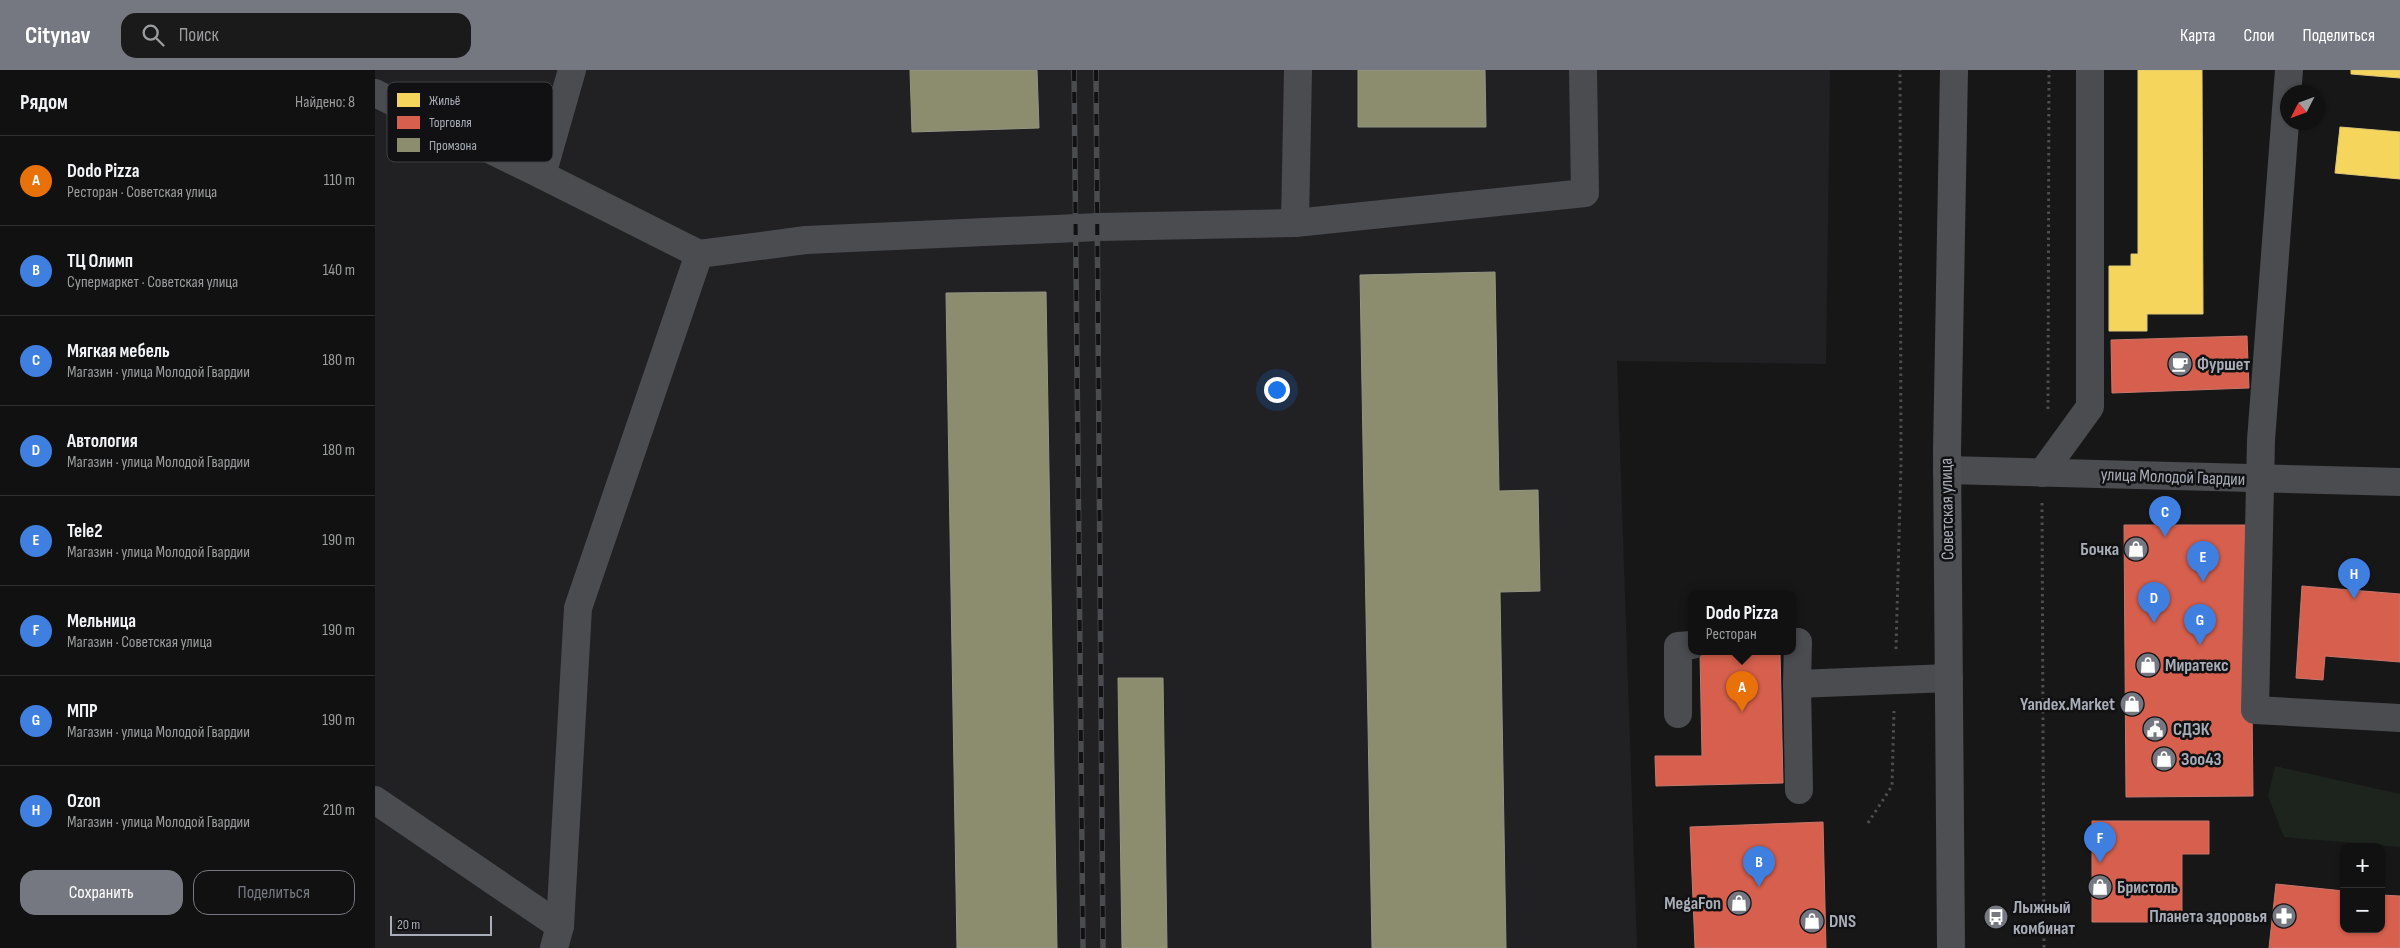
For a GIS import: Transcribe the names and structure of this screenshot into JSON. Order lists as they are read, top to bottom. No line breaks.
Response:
{"streets":{"main road":["Советская улица"],"street":["улица Молодой Гвардии"]},"crossings":[["улица Молодой Гвардии","Советская улица"]],"places":{"cafe":["Фуршет"],"shop":["Бочка","Миратекс","Yandex.Market","Зоо43","Бристоль","MegaFon","DNS"],"public building":["СДЭК"],"pharmacy":["Планета здоровья"],"bus stop":["Лыжный комбинат"]},"legend":["Жильё","Торговля","Промзона"],"scale_bar":"20 m","north":"bottom left","page":{"header":"Citynav","search":"Поиск","nav":["Карта","Слои","Поделиться"],"heading":["Рядом","Найдено: 8"],"list":[{"mark":"A","name":"Dodo Pizza","note":"Ресторан · Советская улица","value":"110 m"},{"mark":"B","name":"ТЦ Олимп","note":"Супермаркет · Советская улица","value":"140 m"},{"mark":"C","name":"Мягкая мебель","note":"Магазин · улица Молодой Гвардии","value":"180 m"},{"mark":"D","name":"Автология","note":"Магазин · улица Молодой Гвардии","value":"180 m"},{"mark":"E","name":"Tele2","note":"Магазин · улица Молодой Гвардии","value":"190 m"},{"mark":"F","name":"Мельница","note":"Магазин · Советская улица","value":"190 m"},{"mark":"G","name":"МПР","note":"Магазин · улица Молодой Гвардии","value":"190 m"},{"mark":"H","name":"Ozon","note":"Магазин · улица Молодой Гвардии","value":"210 m"}],"pins":["C","E","H","D","G","A","F","B"],"popup":["Dodo Pizza","Ресторан"],"map_buttons":["+","−"],"buttons":["Сохранить","Поделиться"],"scale":"20 m"}}
